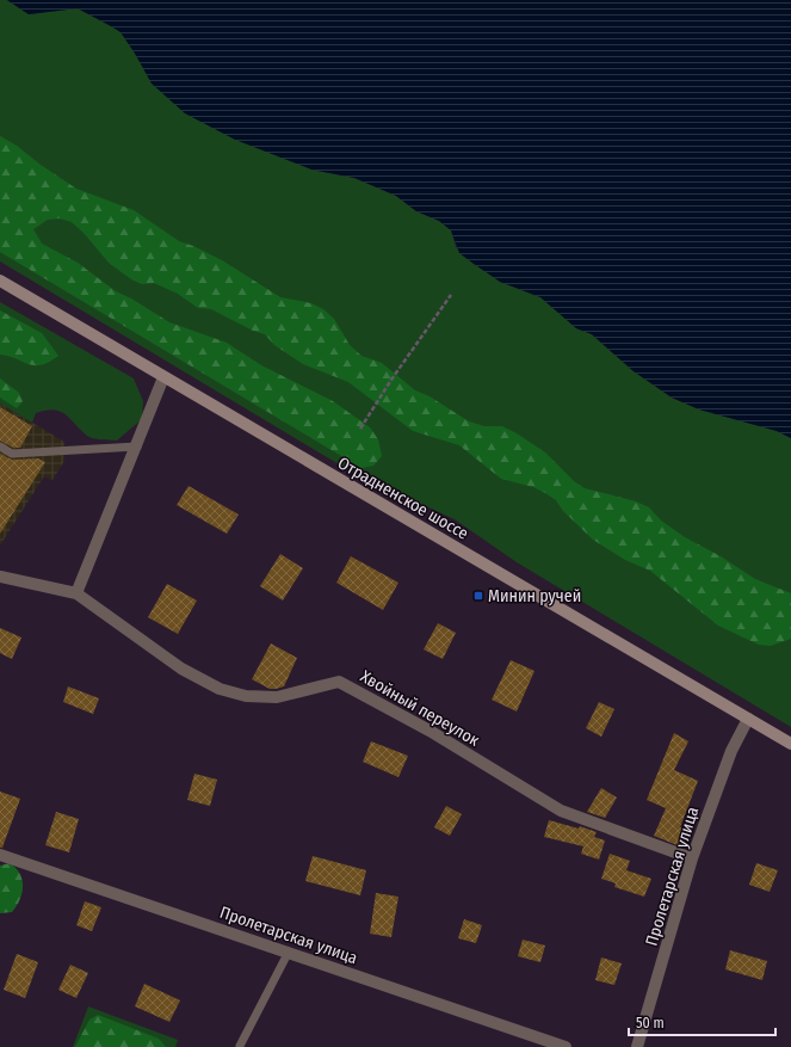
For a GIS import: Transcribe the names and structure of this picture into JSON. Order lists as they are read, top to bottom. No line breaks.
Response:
{"streets":{"main road":["Отрадненское шоссе"],"street":["Хвойный переулок","Пролетарская улица"]},"crossings":[["Отрадненское шоссе","Пролетарская улица"],["Хвойный переулок","Пролетарская улица"]],"places":{"transit":["Минин ручей"]},"scale_bar":"50 m"}
